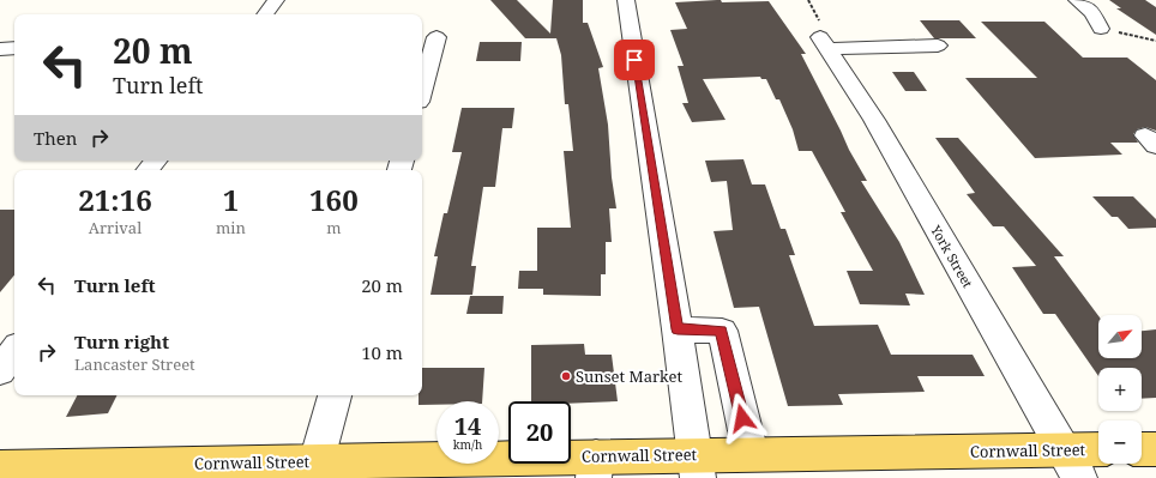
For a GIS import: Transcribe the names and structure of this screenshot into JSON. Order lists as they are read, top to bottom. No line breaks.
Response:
{"streets":{"main road":["Cornwall Street"],"street":["York Street"]},"crossings":[["York Street","Cornwall Street"]],"places":["Sunset Market"],"north":"top right","page":{"turn":["20 m","Turn left"],"then":"Then","eta":["21:16","Arrival","1","min","160","m"],"list":[{"name":"Turn left","value":"20 m"},{"name":"Turn right","note":"Lancaster Street","value":"10 m"}],"map_buttons":["+","−"],"speed":"14 km/h","limit":"20"}}
